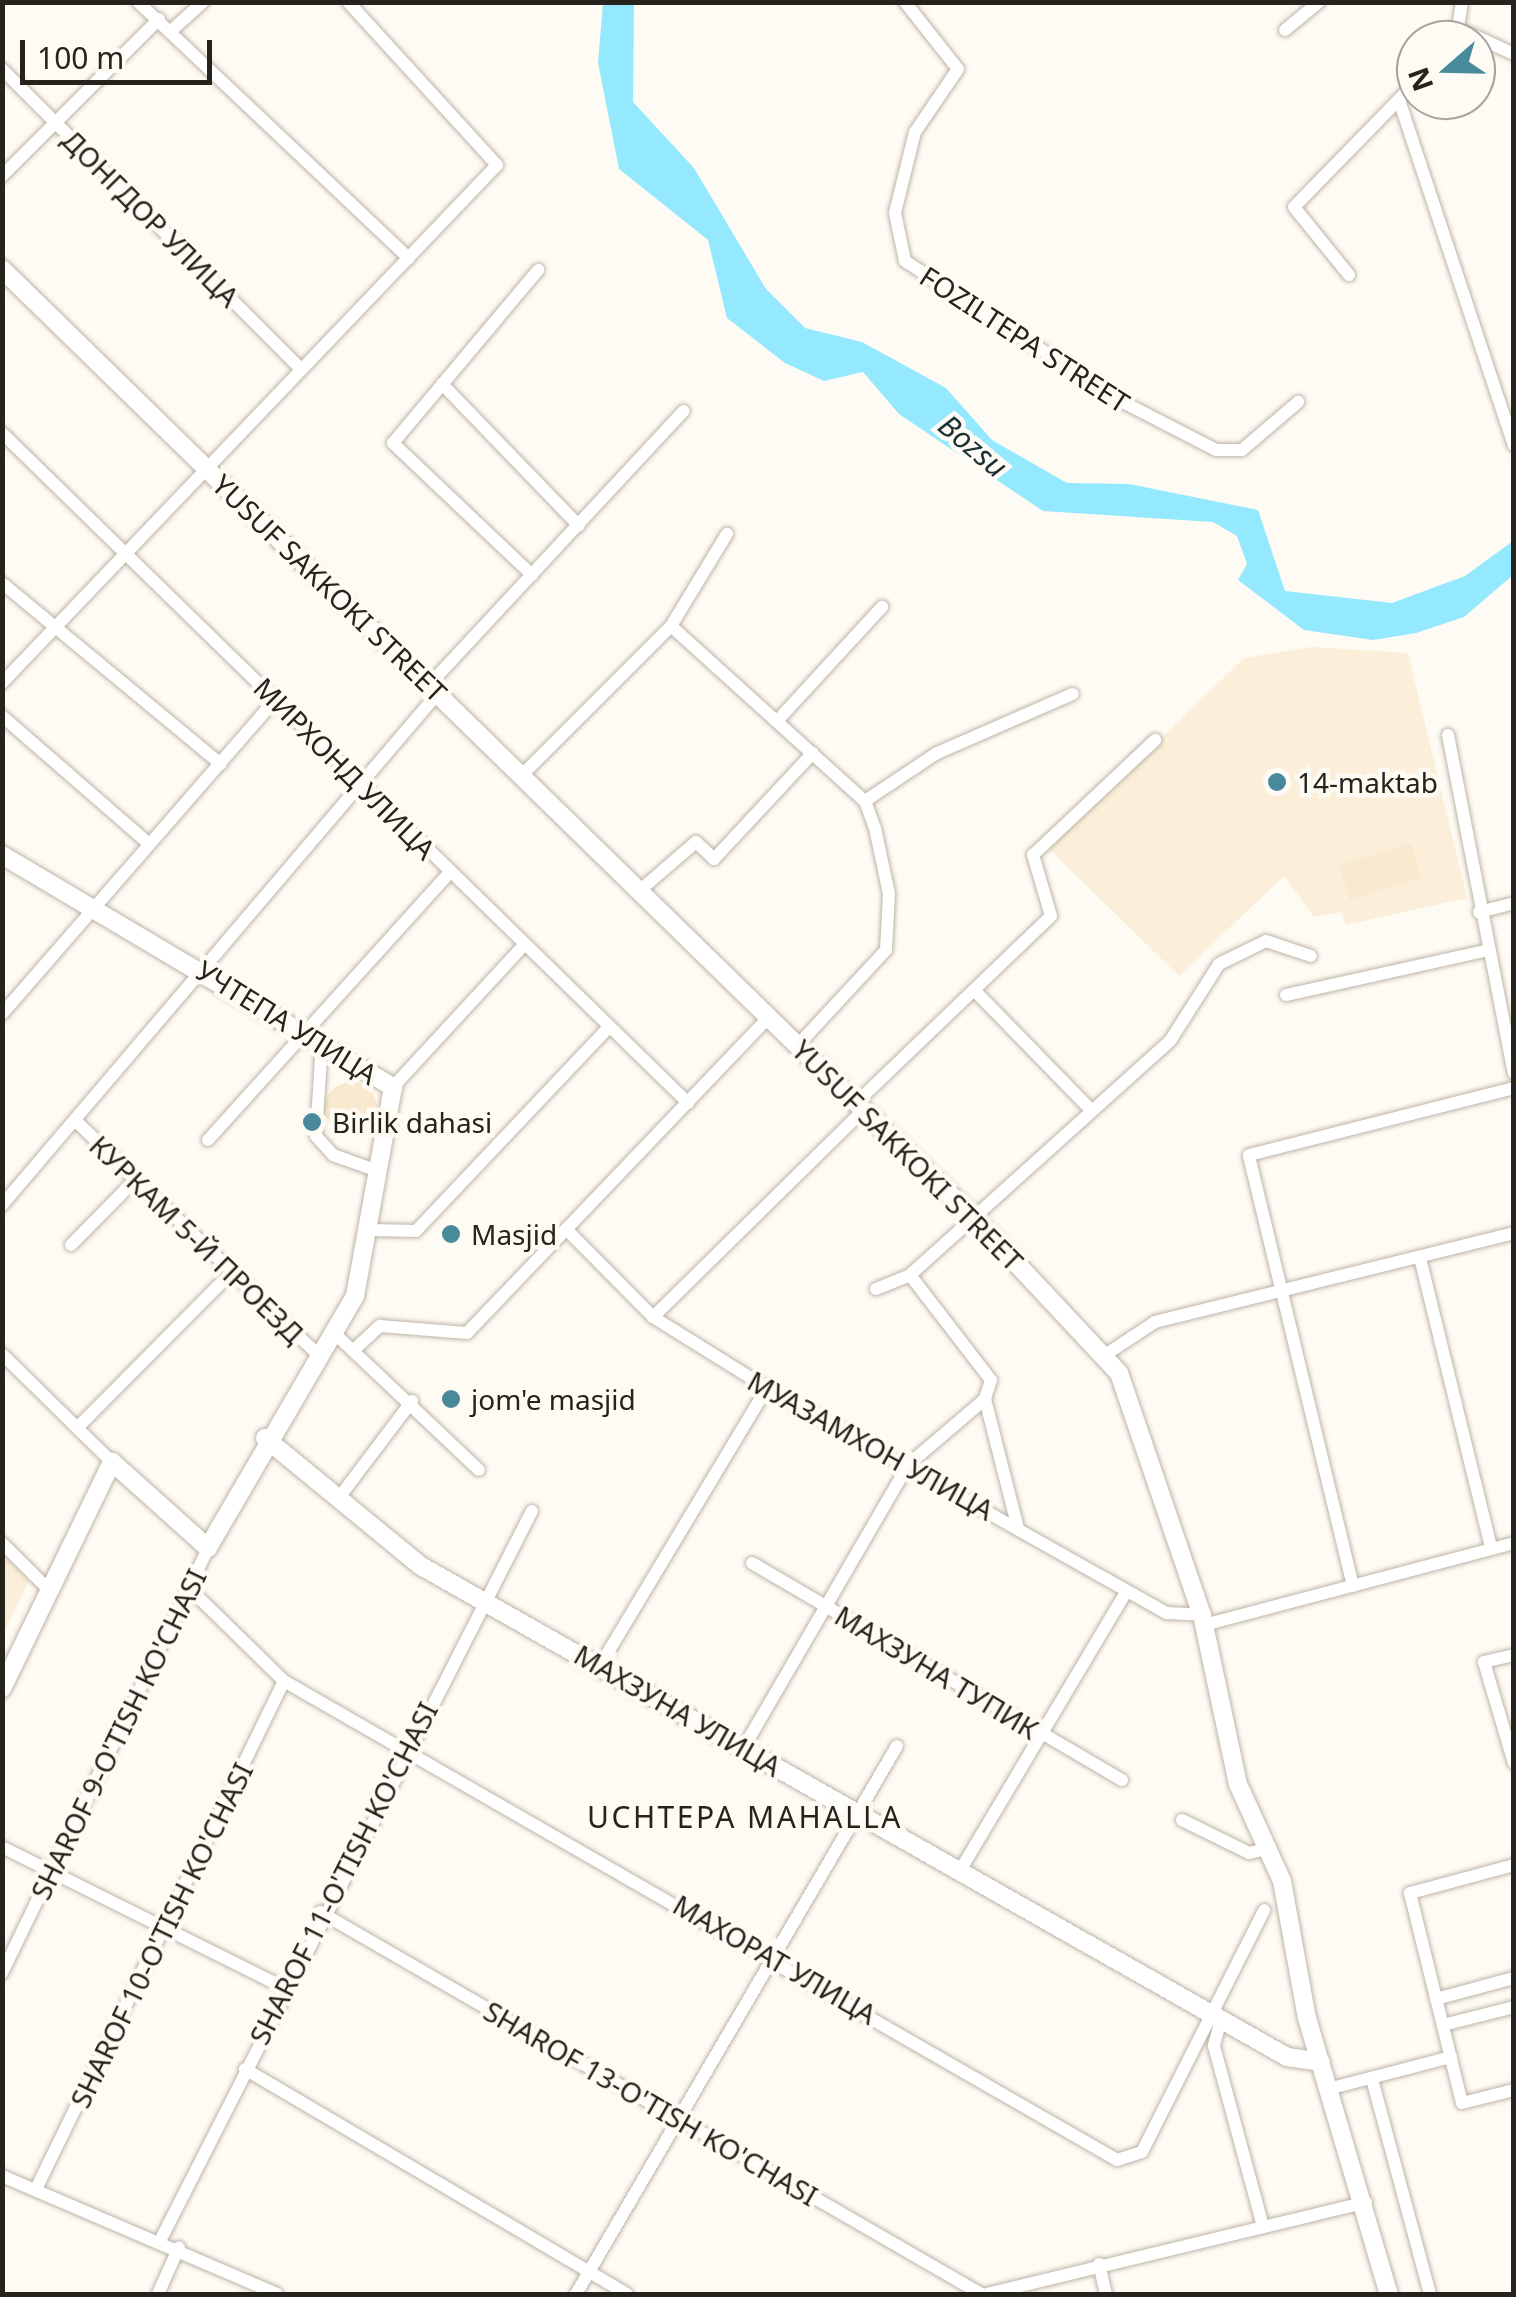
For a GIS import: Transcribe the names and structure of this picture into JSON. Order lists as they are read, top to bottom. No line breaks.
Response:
{"streets":{"street":["ДОНГДОР УЛИЦА","FOZILTEPA STREET","YUSUF SAKKOKI STREET","МИРХОНД УЛИЦА","УЧТЕПА УЛИЦА","КУРКАМ 5-Й ПРОЕЗД","МУАЗАМХОН УЛИЦА","МАХЗУНА ТУПИК","МАХЗУНА УЛИЦА","SHAROF 9-O'TISH KO'CHASI","SHAROF 11-O'TISH KO'CHASI","SHAROF 10-O'TISH KO'CHASI","МАХОРАТ УЛИЦА","SHAROF 13-O'TISH KO'CHASI"]},"crossings":[["YUSUF SAKKOKI STREET","МУАЗАМХОН УЛИЦА"],["YUSUF SAKKOKI STREET","МАХЗУНА УЛИЦА"],["УЧТЕПА УЛИЦА","КУРКАМ 5-Й ПРОЕЗД"],["УЧТЕПА УЛИЦА","МАХЗУНА УЛИЦА"],["УЧТЕПА УЛИЦА","SHAROF 9-O'TISH KO'CHASI"],["МАХЗУНА УЛИЦА","SHAROF 11-O'TISH KO'CHASI"],["МАХЗУНА УЛИЦА","МАХОРАТ УЛИЦА"],["SHAROF 9-O'TISH KO'CHASI","МАХОРАТ УЛИЦА"],["SHAROF 11-O'TISH KO'CHASI","МАХОРАТ УЛИЦА"],["SHAROF 11-O'TISH KO'CHASI","SHAROF 13-O'TISH KO'CHASI"],["SHAROF 10-O'TISH KO'CHASI","МАХОРАТ УЛИЦА"]],"districts":["UCHTEPA MAHALLA"],"water":["Bozsu"],"places":["14-maktab","Birlik dahasi","Masjid","jom'e masjid"],"scale_bar":"100 m","north":"left"}
